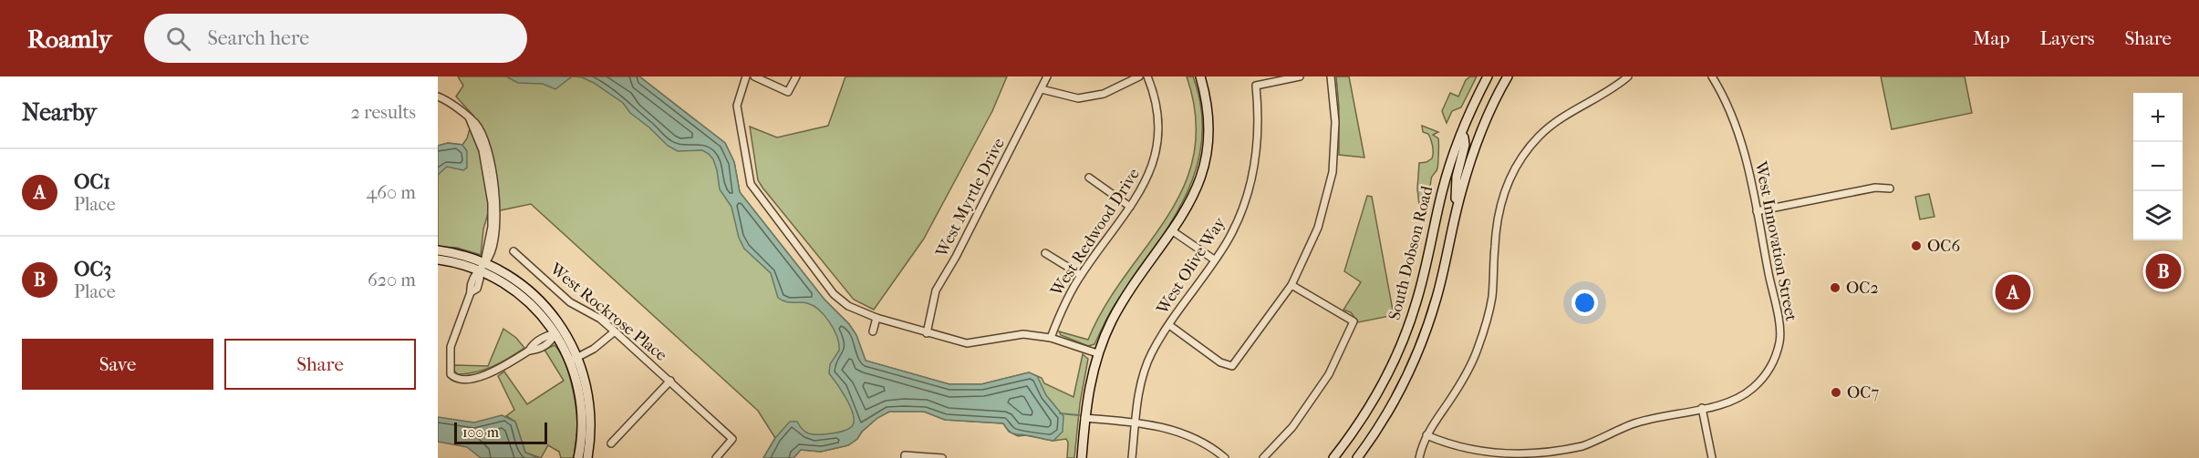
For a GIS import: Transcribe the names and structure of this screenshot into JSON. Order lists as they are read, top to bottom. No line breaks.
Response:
{"streets":{"street":["West Myrtle Drive","West Redwood Drive","West Innovation Street","South Dobson Road","West Olive Way","West Rockrose Place"]},"places":["OC6","OC2","OC7"],"scale_bar":"100 m","page":{"header":"Roamly","search":"Search here","nav":["Map","Layers","Share"],"heading":["Nearby","2 results"],"map_buttons":["+","−"],"list":[{"mark":"A","name":"OC1","note":"Place","value":"460 m"},{"mark":"B","name":"OC3","note":"Place","value":"620 m"}],"pins":["B","A"],"buttons":["Save","Share"],"scale":"100 m"}}
